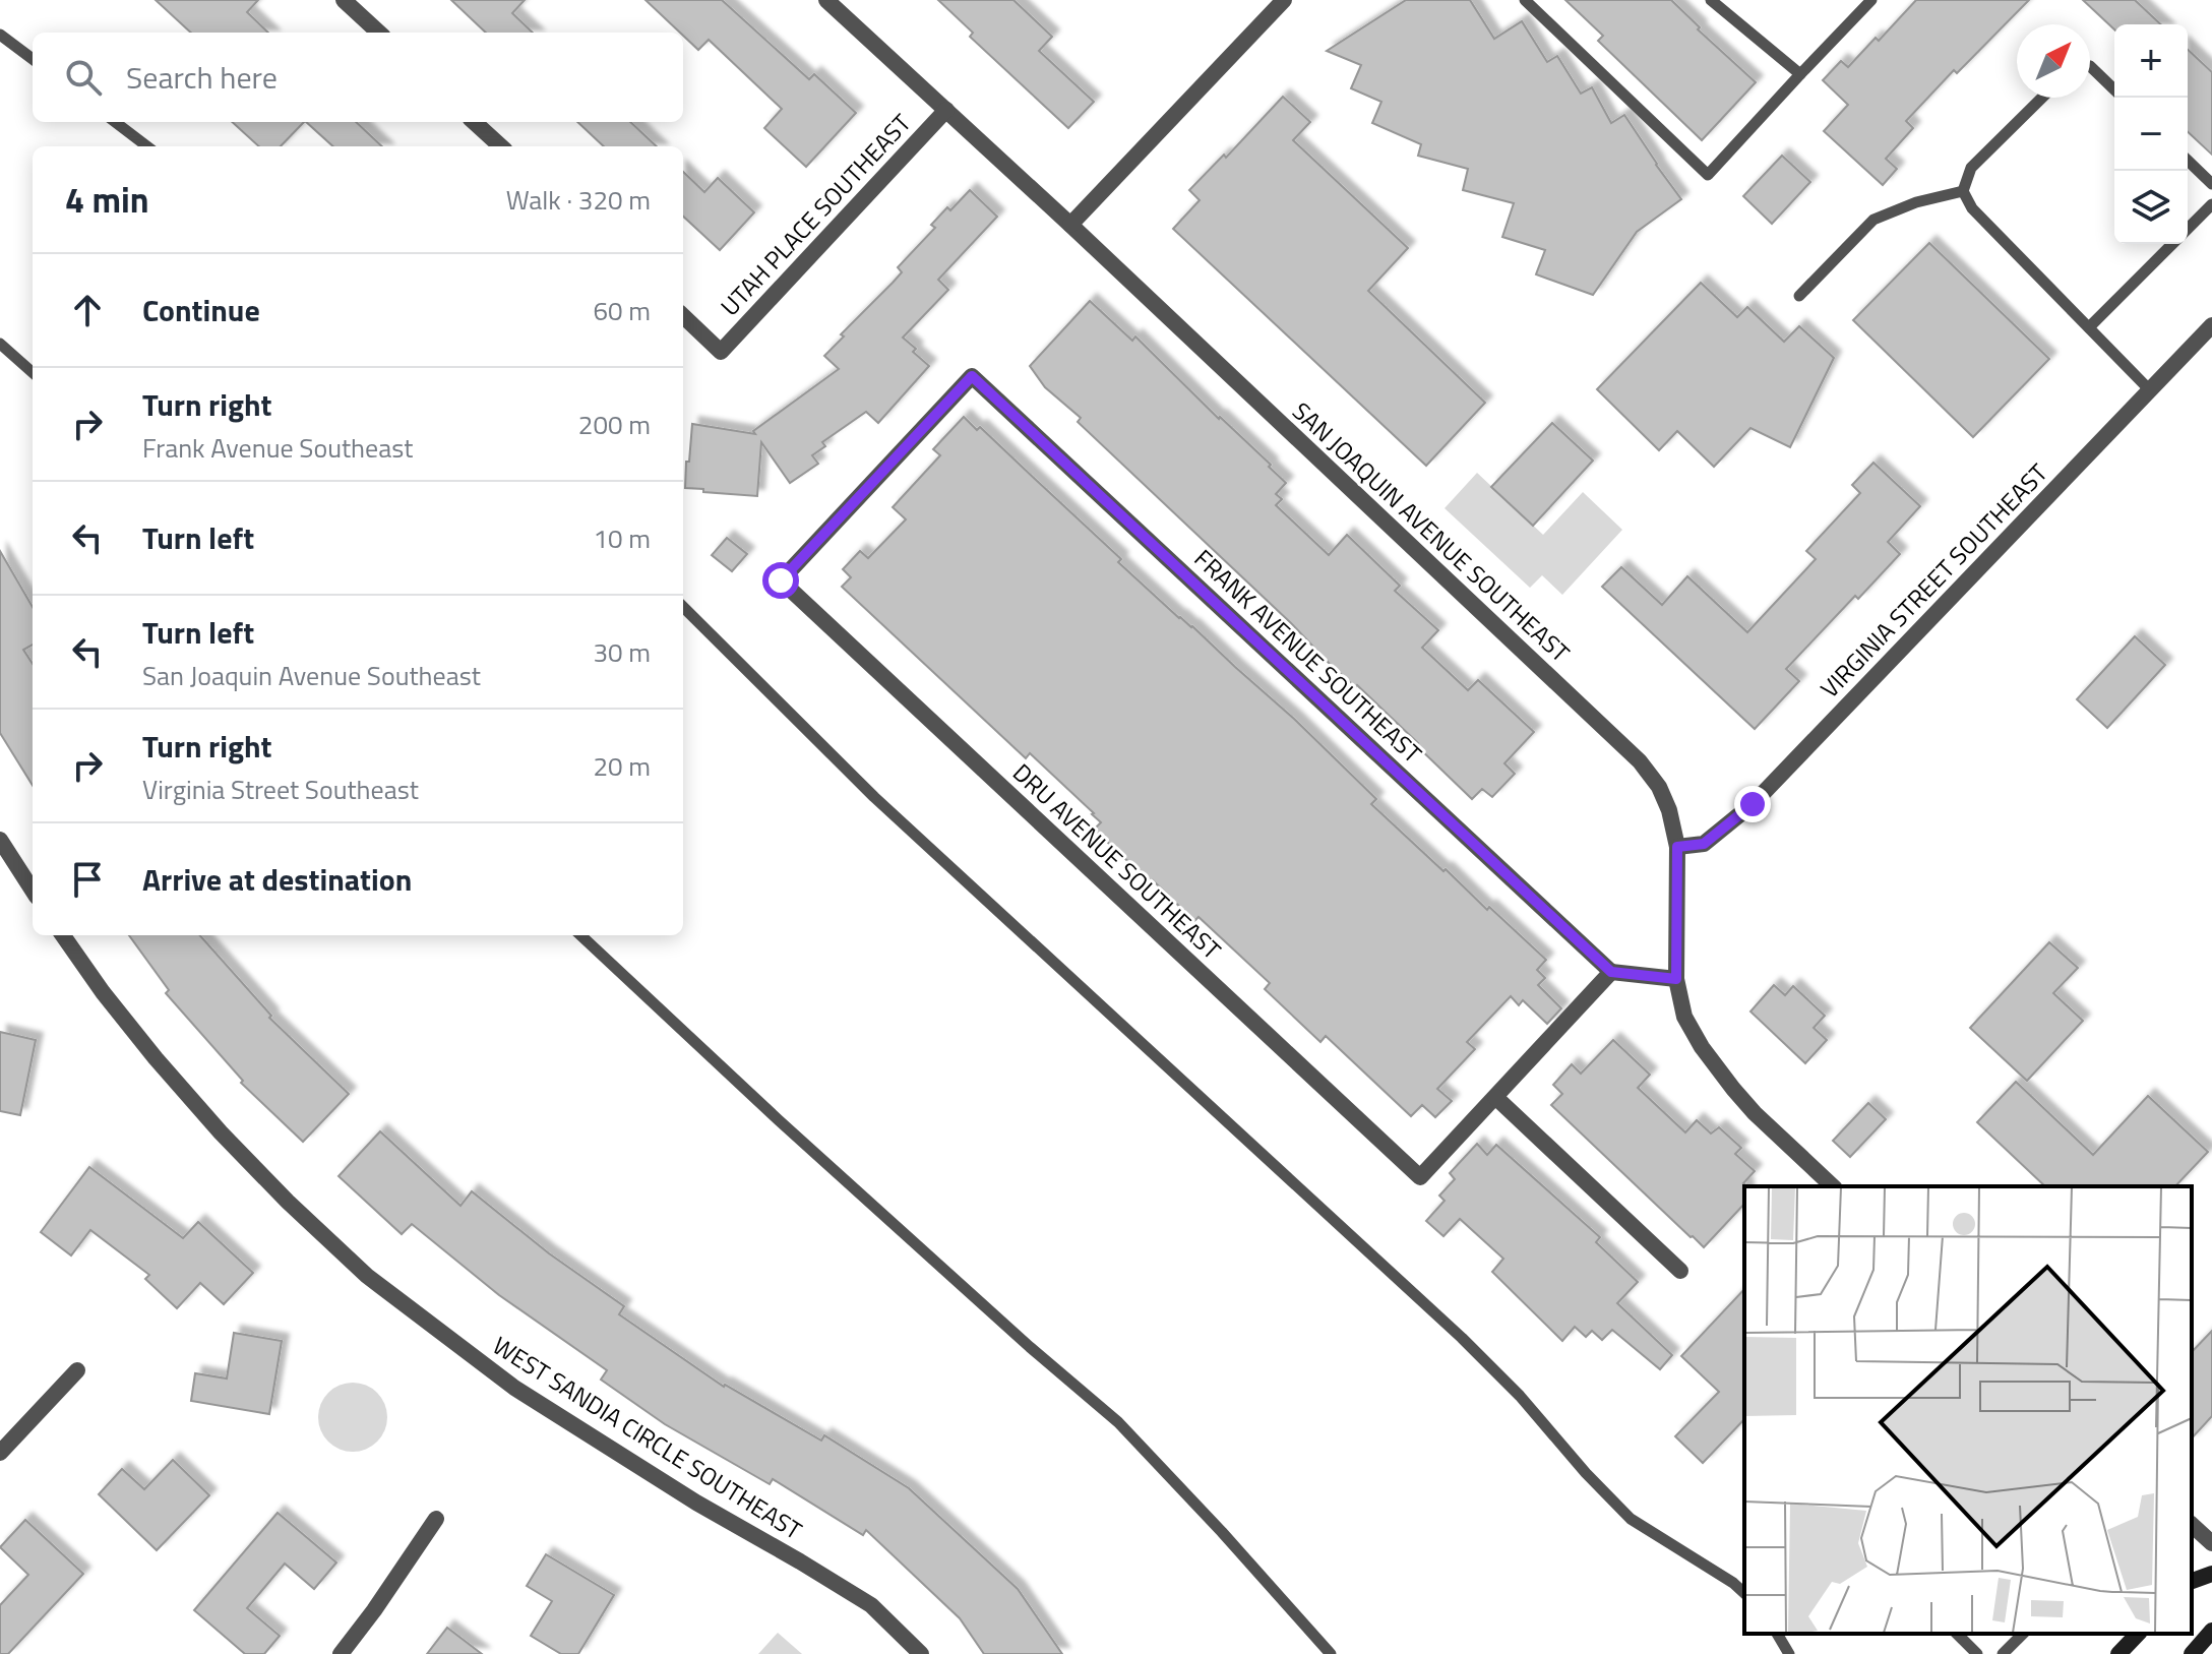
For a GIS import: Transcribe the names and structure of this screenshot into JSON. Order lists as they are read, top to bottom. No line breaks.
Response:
{"streets":{"street":["UTAH PLACE SOUTHEAST","SAN JOAQUIN AVENUE SOUTHEAST","VIRGINIA STREET SOUTHEAST","FRANK AVENUE SOUTHEAST","DRU AVENUE SOUTHEAST","WEST SANDIA CIRCLE SOUTHEAST"]},"crossings":[["UTAH PLACE SOUTHEAST","SAN JOAQUIN AVENUE SOUTHEAST"],["SAN JOAQUIN AVENUE SOUTHEAST","VIRGINIA STREET SOUTHEAST"],["FRANK AVENUE SOUTHEAST","DRU AVENUE SOUTHEAST"]],"north":"top right","page":{"map_buttons":["+","−"],"search":"Search here","heading":["4 min","Walk · 320 m"],"list":[["Continue","60 m"],["Turn right","Frank Avenue Southeast","200 m"],["Turn left","10 m"],["Turn left","San Joaquin Avenue Southeast","30 m"],["Turn right","Virginia Street Southeast","20 m"],"Arrive at destination"]}}
